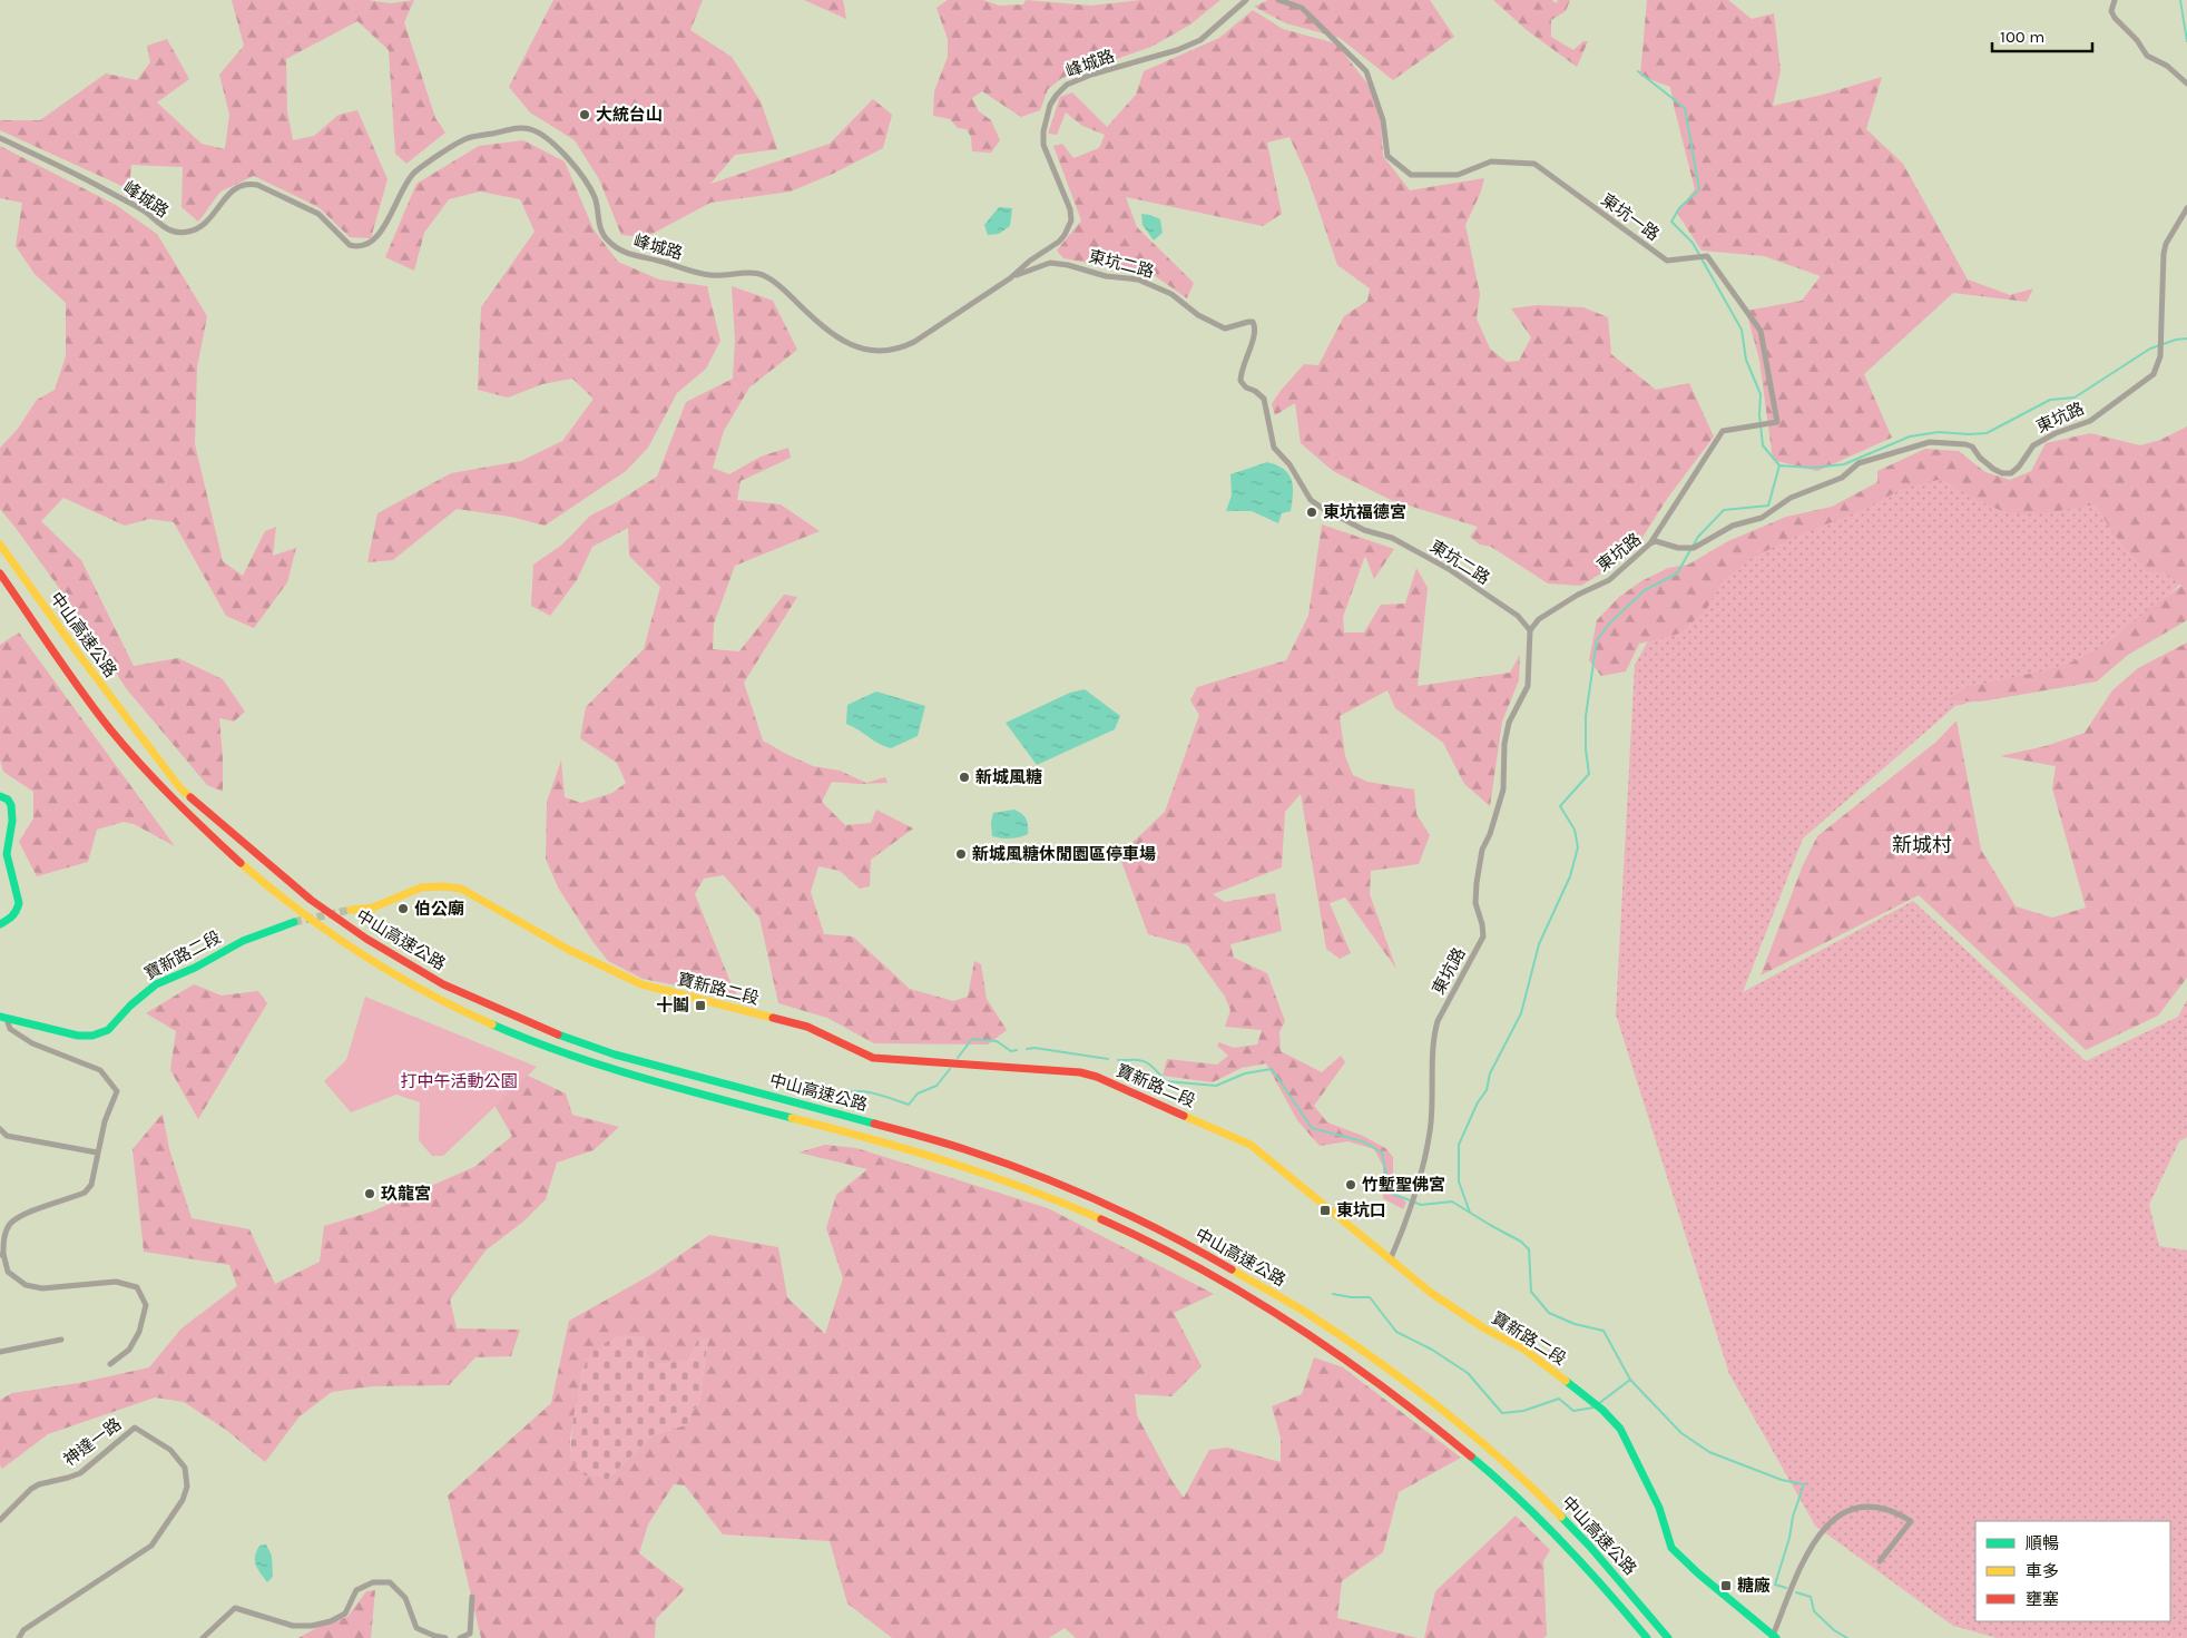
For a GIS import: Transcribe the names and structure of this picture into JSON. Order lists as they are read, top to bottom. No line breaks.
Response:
{"streets":{"main road":["中山高速公路","寶新路二段"],"street":["峰城路","東坑一路","東坑二路","東坑路","神達一路"]},"crossings":[["峰城路","東坑二路"],["東坑一路","東坑路"],["東坑二路","東坑路"],["東坑路","寶新路二段"]],"districts":["新城村"],"parks":["打中午活動公園"],"places":{"other":["大統台山","東坑福德宮","新城風糖","新城風糖休閒園區停車場","伯公廟","竹塹聖佛宮","玖龍宮"],"transit":["十鬮","東坑口","糖廠"]},"legend":["順暢","車多","壅塞"],"scale_bar":"100 m"}
